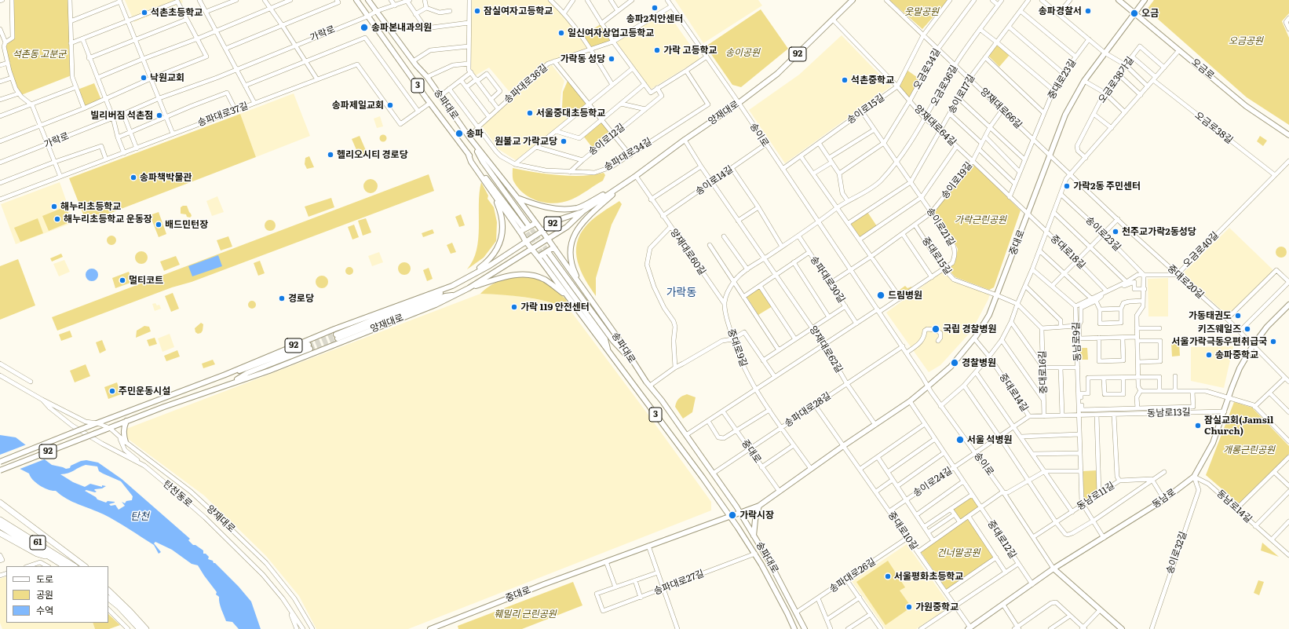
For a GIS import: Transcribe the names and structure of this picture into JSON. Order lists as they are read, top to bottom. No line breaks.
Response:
{"streets":{"highway":["61"],"main road":["92","오금로","3","송파대로","양재대로","송이로","중대로","동남로"],"street":["가락로","오금로34길","중대로23길","오금로38가길","송파대로36길","오금로36길","송이로17길","양재대로66길","송이로15길","송파대로37길","양재대로64길","오금로38길","송이로12길","송파대로34길","송이로14길","송이로19길","송이로21길","송이로23길","오금로40길","양재대로60길","중대로18길","중대로15길","송파대로30길","중대로20길","동남로9길","중대로9길","양재대로62길","중대로16길","중대로14길","송파대로28길","동남로13길","송이로24길","탄천동로","동남로11길","동남로14길","중대로10길","중대로12길","송이로32길","송파대로26길","송파대로27길"]},"crossings":[["가락로","송파대로"],["오금로34길","양재대로66길"],["오금로34길","양재대로64길"],["오금로34길","송이로21길"],["오금로","중대로"],["중대로23길","양재대로66길"],["오금로38가길","오금로38길"],["송파대로36길","3"],["송파대로36길","송파대로"],["송파대로36길","송이로"],["송파대로36길","송파대로34길"],["3","송파대로"],["오금로36길","양재대로66길"],["오금로36길","양재대로64길"],["오금로36길","송이로"],["오금로36길","송이로21길"],["오금로36길","중대로9길"],["송이로17길","양재대로66길"],["송이로17길","양재대로64길"],["송이로17길","송이로21길"],["송파대로","양재대로"],["송파대로","송파대로37길"],["송파대로","중대로"],["송파대로","송파대로28길"],["송파대로","송파대로26길"],["송파대로","송파대로27길"],["양재대로66길","송이로15길"],["양재대로66길","송이로19길"],["양재대로66길","중대로"],["양재대로66길","중대로20길"],["송이로15길","양재대로64길"],["송이로15길","송이로"],["송이로15길","송이로21길"],["양재대로","양재대로64길"],["양재대로","송이로"],["양재대로","양재대로60길"],["양재대로","양재대로62길"],["양재대로","탄천동로"],["양재대로64길","송이로19길"],["양재대로64길","송이로21길"],["양재대로64길","중대로"],["양재대로64길","중대로18길"],["오금로38길","오금로40길"],["송이로","송이로14길"],["송이로","송이로19길"],["송이로","송이로21길"],["송이로","중대로"],["송이로","중대로9길"],["송이로","송파대로28길"],["송이로","송이로24길"],["송이로","동남로11길"],["송이로","동남로"],["송이로12길","송파대로34길"],["송이로14길","양재대로60길"],["송이로14길","양재대로62길"],["송이로19길","송이로21길"],["송이로19길","중대로15길"],["송이로21길","중대로15길"],["송이로23길","오금로40길"],["중대로","중대로18길"],["중대로","중대로15길"],["중대로","중대로20길"],["중대로","중대로9길"],["중대로","양재대로62길"],["중대로","중대로14길"],["중대로","송파대로28길"],["중대로","중대로10길"],["중대로","중대로12길"],["오금로40길","중대로18길"],["오금로40길","중대로20길"],["오금로40길","동남로9길"],["양재대로60길","중대로9길"],["송파대로30길","중대로9길"],["중대로20길","동남로"],["동남로9길","동남로13길"],["동남로9길","동남로11길"],["중대로9길","양재대로62길"],["중대로9길","송파대로28길"],["양재대로62길","송파대로28길"],["중대로16길","동남로13길"],["중대로14길","동남로13길"],["동남로13길","동남로"],["송이로24길","중대로10길"],["송이로24길","중대로12길"],["동남로","동남로14길"],["동남로","중대로10길"],["동남로","중대로12길"],["동남로","송이로32길"],["동남로14길","송이로32길"],["중대로10길","송파대로26길"]],"districts":["가락동"],"water":["탄천"],"parks":["웃말공원","오금공원","송이공원","석촌동 고분군","가락근린공원","개롱근린공원","건너말공원","훼밀리 근린공원"],"places":["송파2치안센터","잠실여자고등학교","송파경찰서","석촌초등학교","오금","송파본내과의원","일신여자상업고등학교","가락 고등학교","가락동 성당","낙원교회","석촌중학교","송파제일교회","서울중대초등학교","빌리버짐 석촌점","송파","원불교 가락교당","헬리오시티 경로당","송파책박물관","가락2동 주민센터","해누리초등학교","해누리초등학교 운동장","배드민턴장","천주교가락2동성당","멀티코트","드림병원","경로당","가락 119 안전센터","가동태권도","국립 경찰병원","키즈웨일즈","서울가락극동우편취급국","송파중학교","경찰병원","주민운동시설","잠실교회(Jamsil Church)","서울 석병원","가락시장","서울평화초등학교","가원중학교"],"legend":["도로","공원","수역"]}
